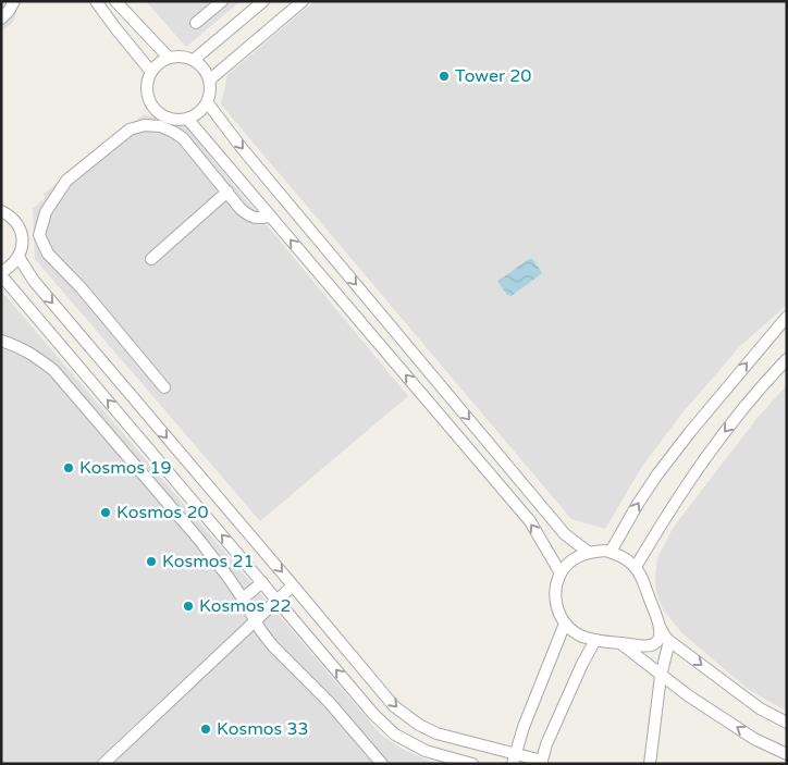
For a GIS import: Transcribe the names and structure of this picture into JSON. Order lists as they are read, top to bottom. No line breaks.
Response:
{"places":["Tower 20","Kosmos 19","Kosmos 20","Kosmos 21","Kosmos 22","Kosmos 33"]}
